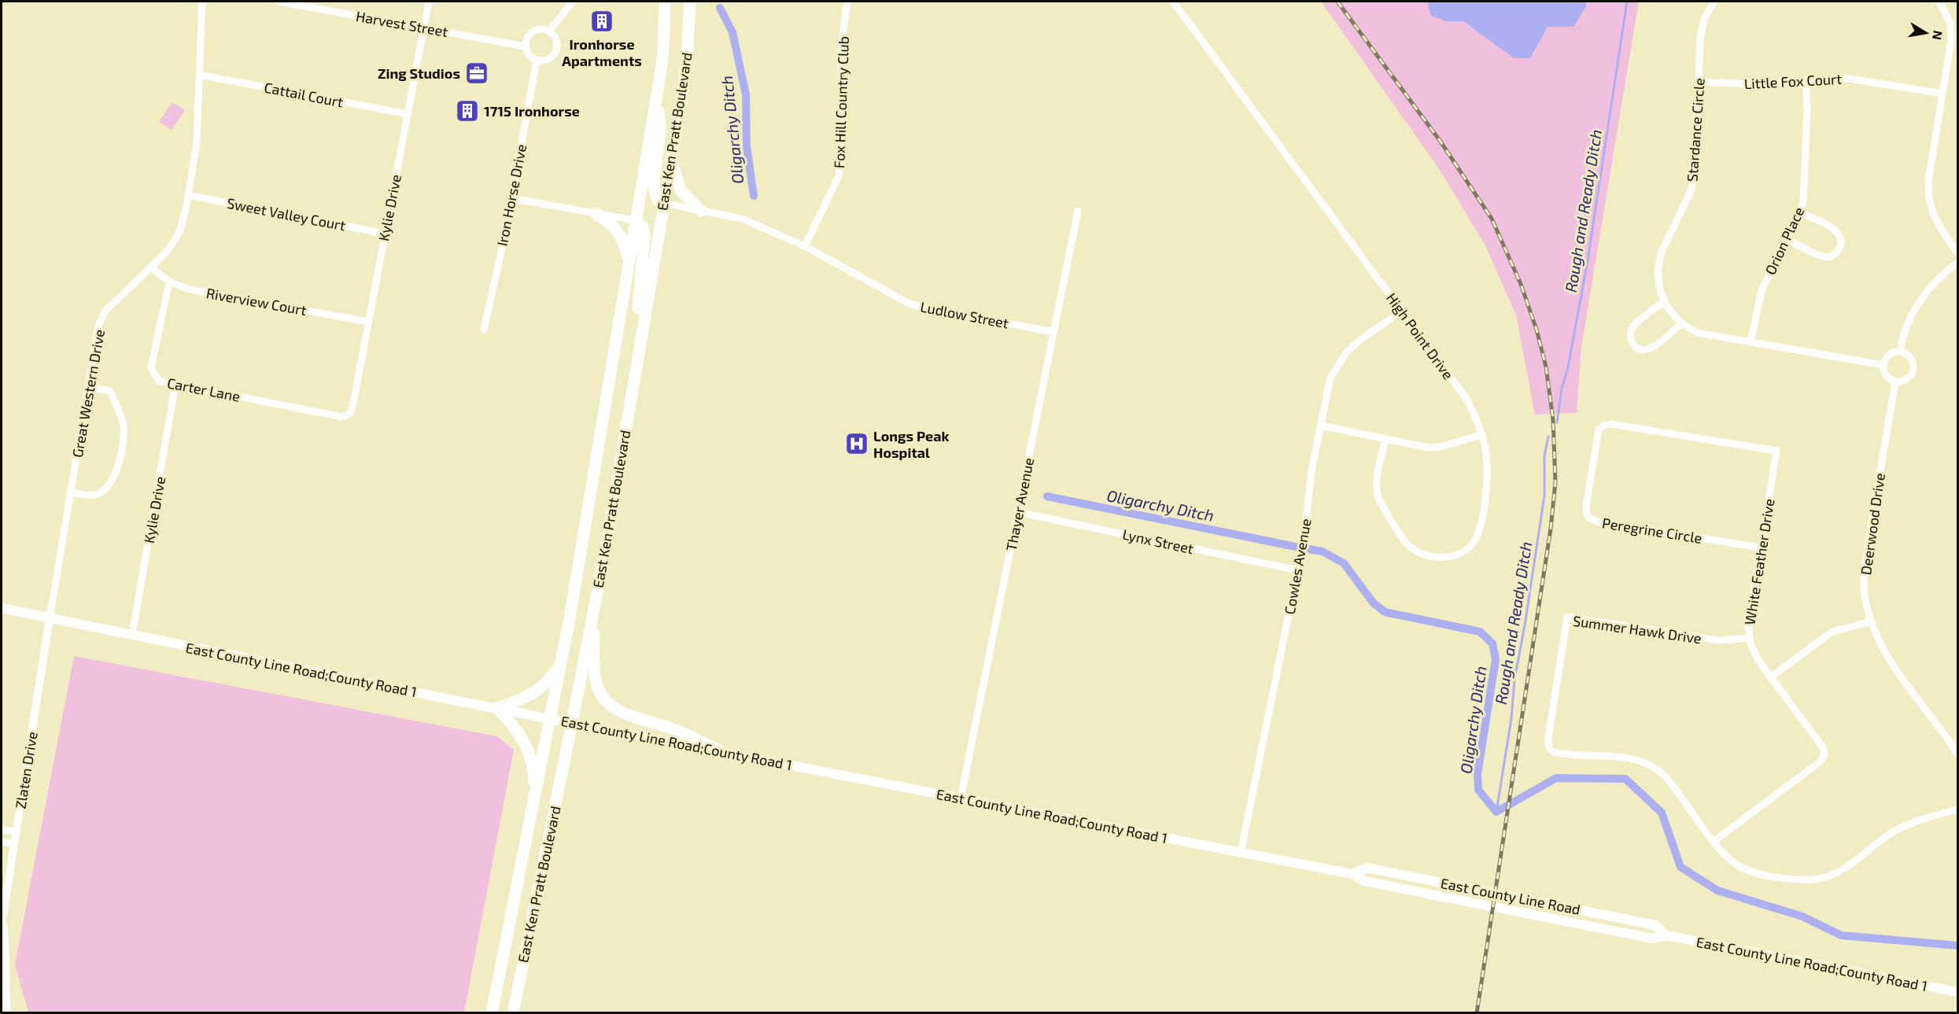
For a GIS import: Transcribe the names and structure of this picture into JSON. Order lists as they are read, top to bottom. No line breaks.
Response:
{"streets":{"highway":["East Ken Pratt Boulevard"],"main road":["East County Line Road;County Road 1","East County Line Road"],"street":["Harvest Street","Little Fox Court","Cattail Court","Fox Hill Country Club","Stardance Circle","Iron Horse Drive","Kylie Drive","Sweet Valley Court","Orion Place","Riverview Court","Ludlow Street","High Point Drive","Carter Lane","Great Western Drive","Thayer Avenue","Deerwood Drive","Peregrine Circle","Lynx Street","White Feather Drive","Cowles Avenue","Summer Hawk Drive","Zlaten Drive"]},"crossings":[["Harvest Street","Iron Horse Drive"],["Harvest Street","Kylie Drive"],["Little Fox Court","Stardance Circle"],["Little Fox Court","Orion Place"],["Cattail Court","Kylie Drive"],["Cattail Court","Great Western Drive"],["Fox Hill Country Club","Ludlow Street"],["Stardance Circle","Orion Place"],["Stardance Circle","Deerwood Drive"],["East Ken Pratt Boulevard","East County Line Road;County Road 1"],["Kylie Drive","Sweet Valley Court"],["Kylie Drive","Riverview Court"],["Kylie Drive","Carter Lane"],["Kylie Drive","East County Line Road;County Road 1"],["Sweet Valley Court","Great Western Drive"],["Riverview Court","Carter Lane"],["Riverview Court","Great Western Drive"],["Ludlow Street","Thayer Avenue"],["High Point Drive","Cowles Avenue"],["Great Western Drive","East County Line Road;County Road 1"],["Great Western Drive","Zlaten Drive"],["Thayer Avenue","Lynx Street"],["Thayer Avenue","East County Line Road;County Road 1"],["Peregrine Circle","White Feather Drive"],["Lynx Street","Cowles Avenue"],["White Feather Drive","Summer Hawk Drive"],["Cowles Avenue","East County Line Road;County Road 1"],["East County Line Road;County Road 1","Zlaten Drive"],["East County Line Road;County Road 1","East County Line Road"]],"water":["Oligarchy Ditch","Rough and Ready Ditch"],"places":{"building":["Ironhorse Apartments","1715 Ironhorse"],"office":["Zing Studios"],"hospital":["Longs Peak Hospital"]},"north":"right"}
